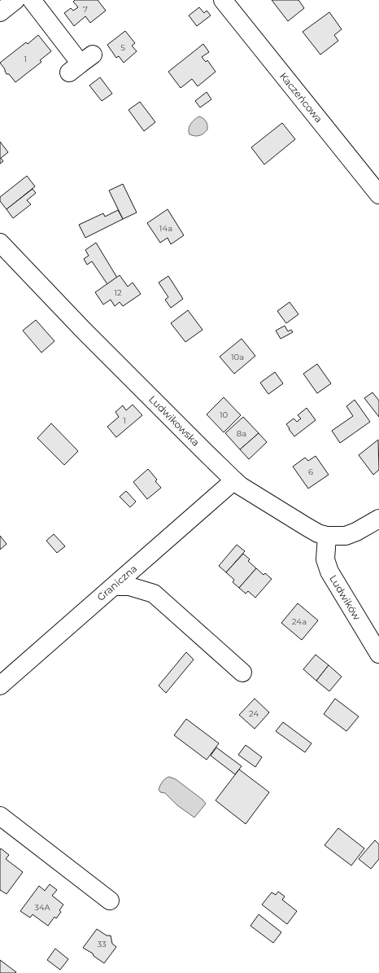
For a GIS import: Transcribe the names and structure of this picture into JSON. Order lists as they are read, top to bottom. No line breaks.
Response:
{"streets":{"street":["Kaczeńcowa","Ludwikowska","Graniczna","Ludwików"]},"crossings":[["Ludwikowska","Graniczna"],["Ludwikowska","Ludwików"]],"house_numbers":["7","5","1","14a","12","10a","10","1","8a","6","24a","24","34A","33"]}
